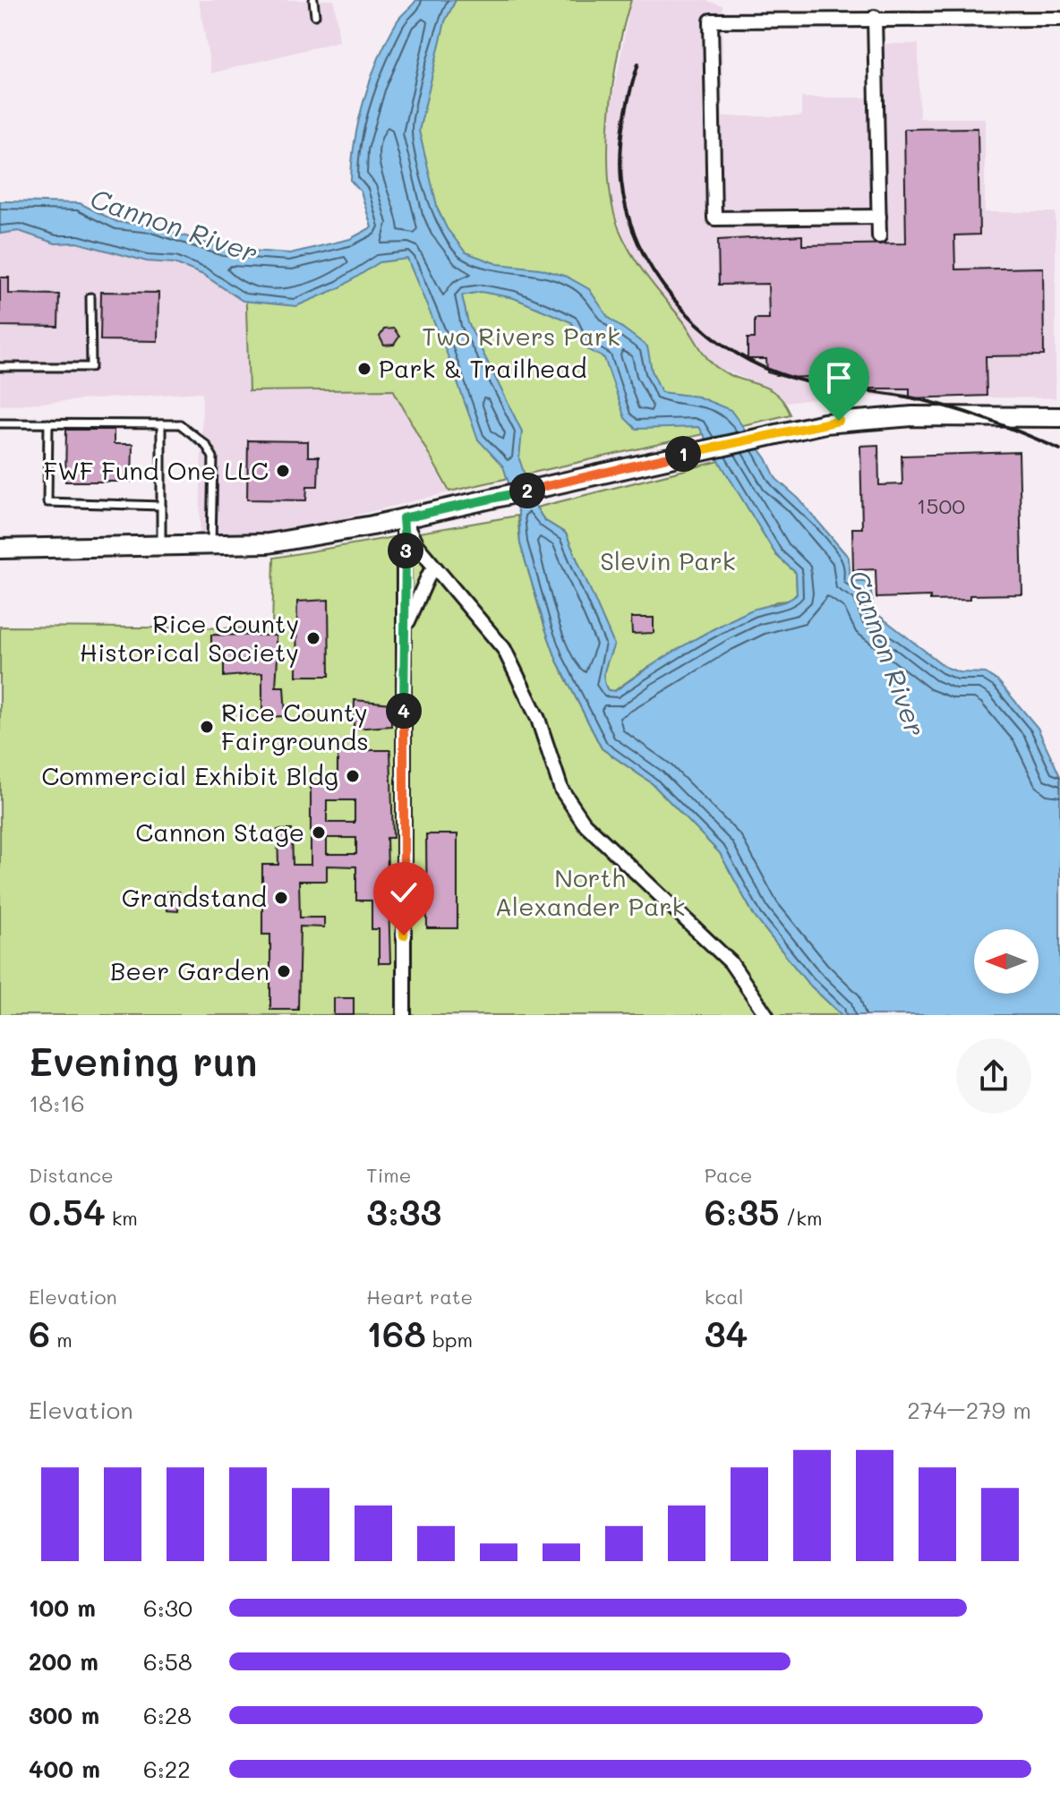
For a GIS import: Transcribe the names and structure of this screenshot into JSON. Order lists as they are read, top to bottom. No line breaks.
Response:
{"water":["Cannon River"],"parks":["Two Rivers Park","Slevin Park","North Alexander Park"],"places":["Park & Trailhead","FWF Fund One LLC","Rice County Historical Society","Rice County Fairgrounds","Commercial Exhibit Bldg","Cannon Stage","Grandstand","Beer Garden"],"house_numbers":["1500"],"north":"left","page":{"pins":["1","2","3","4"],"heading":["Evening run","18:16"],"stats":[["Distance","0.54 km"],["Time","3:33"],["Pace","6:35 /km"],["Elevation","6 m"],["Heart rate","168 bpm"],["kcal","34"]],"chart":["Elevation","274–279 m"],"list":[{"name":"100 m","note":"6:30"},{"name":"200 m","note":"6:58"},{"name":"300 m","note":"6:28"},{"name":"400 m","note":"6:22"}]}}
